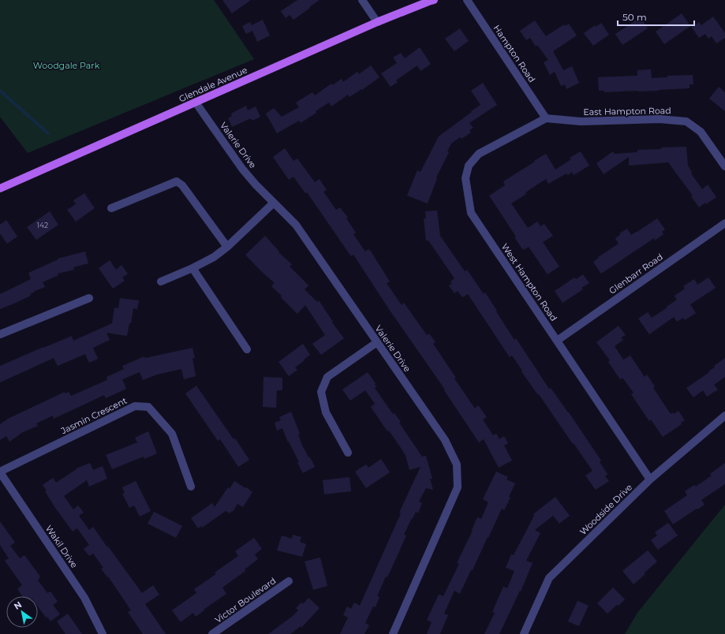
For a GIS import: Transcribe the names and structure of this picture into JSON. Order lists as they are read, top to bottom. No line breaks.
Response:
{"streets":{"main road":["Glendale Avenue"],"street":["Hampton Road","East Hampton Road","Valerie Drive","Glenbarr Road","West Hampton Road","Jasmin Crescent","Woodside Drive","Wakil Drive","Victor Boulevard"]},"crossings":[["Hampton Road","East Hampton Road"],["Hampton Road","West Hampton Road"],["Glendale Avenue","Valerie Drive"],["East Hampton Road","West Hampton Road"],["Glenbarr Road","West Hampton Road"],["West Hampton Road","Woodside Drive"],["Jasmin Crescent","Wakil Drive"]],"parks":["Woodgale Park"],"house_numbers":["142"],"scale_bar":"50 m","north":"top left"}
